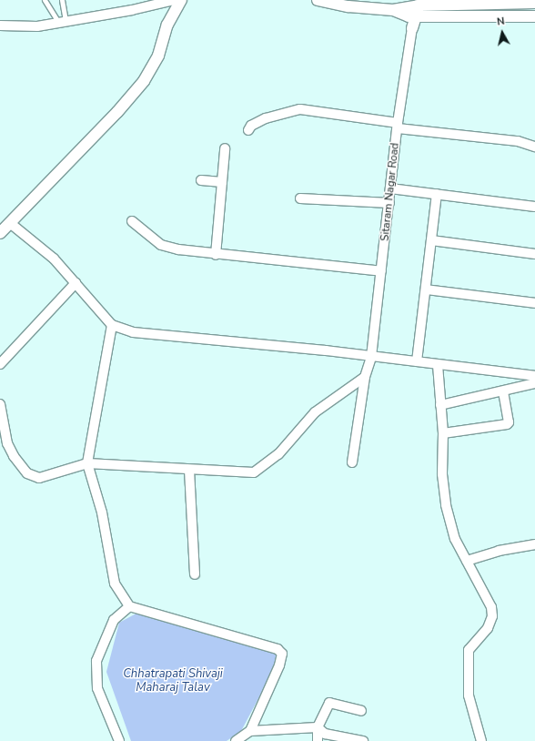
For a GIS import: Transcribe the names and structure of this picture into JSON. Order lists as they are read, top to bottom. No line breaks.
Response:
{"streets":{"street":["Sitaram Nagar Road"]},"water":["Chhatrapati Shivaji Maharaj Talav"],"north":"top"}
